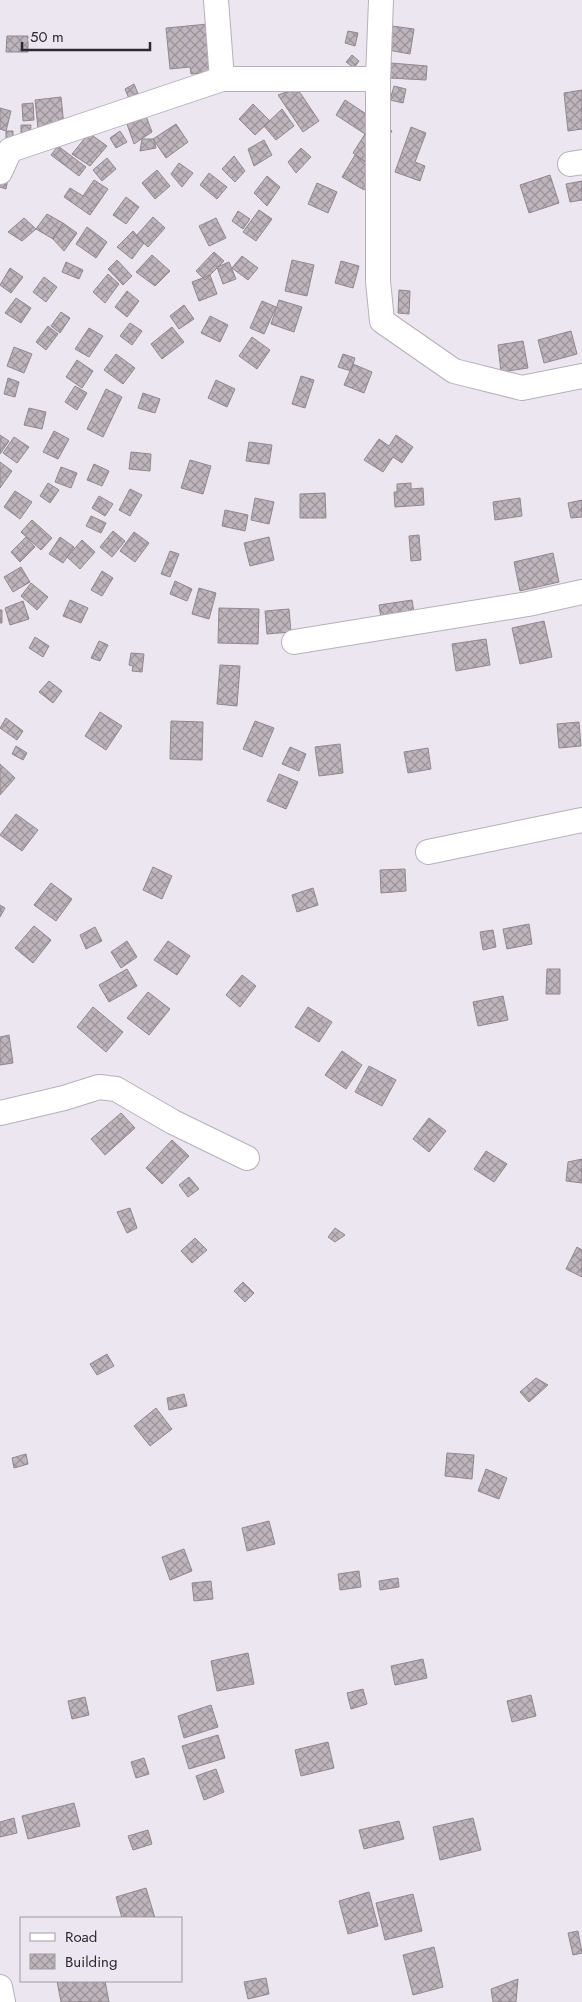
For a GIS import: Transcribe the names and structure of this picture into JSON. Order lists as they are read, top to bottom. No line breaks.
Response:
{"legend":["Road","Building"],"scale_bar":"50 m"}
